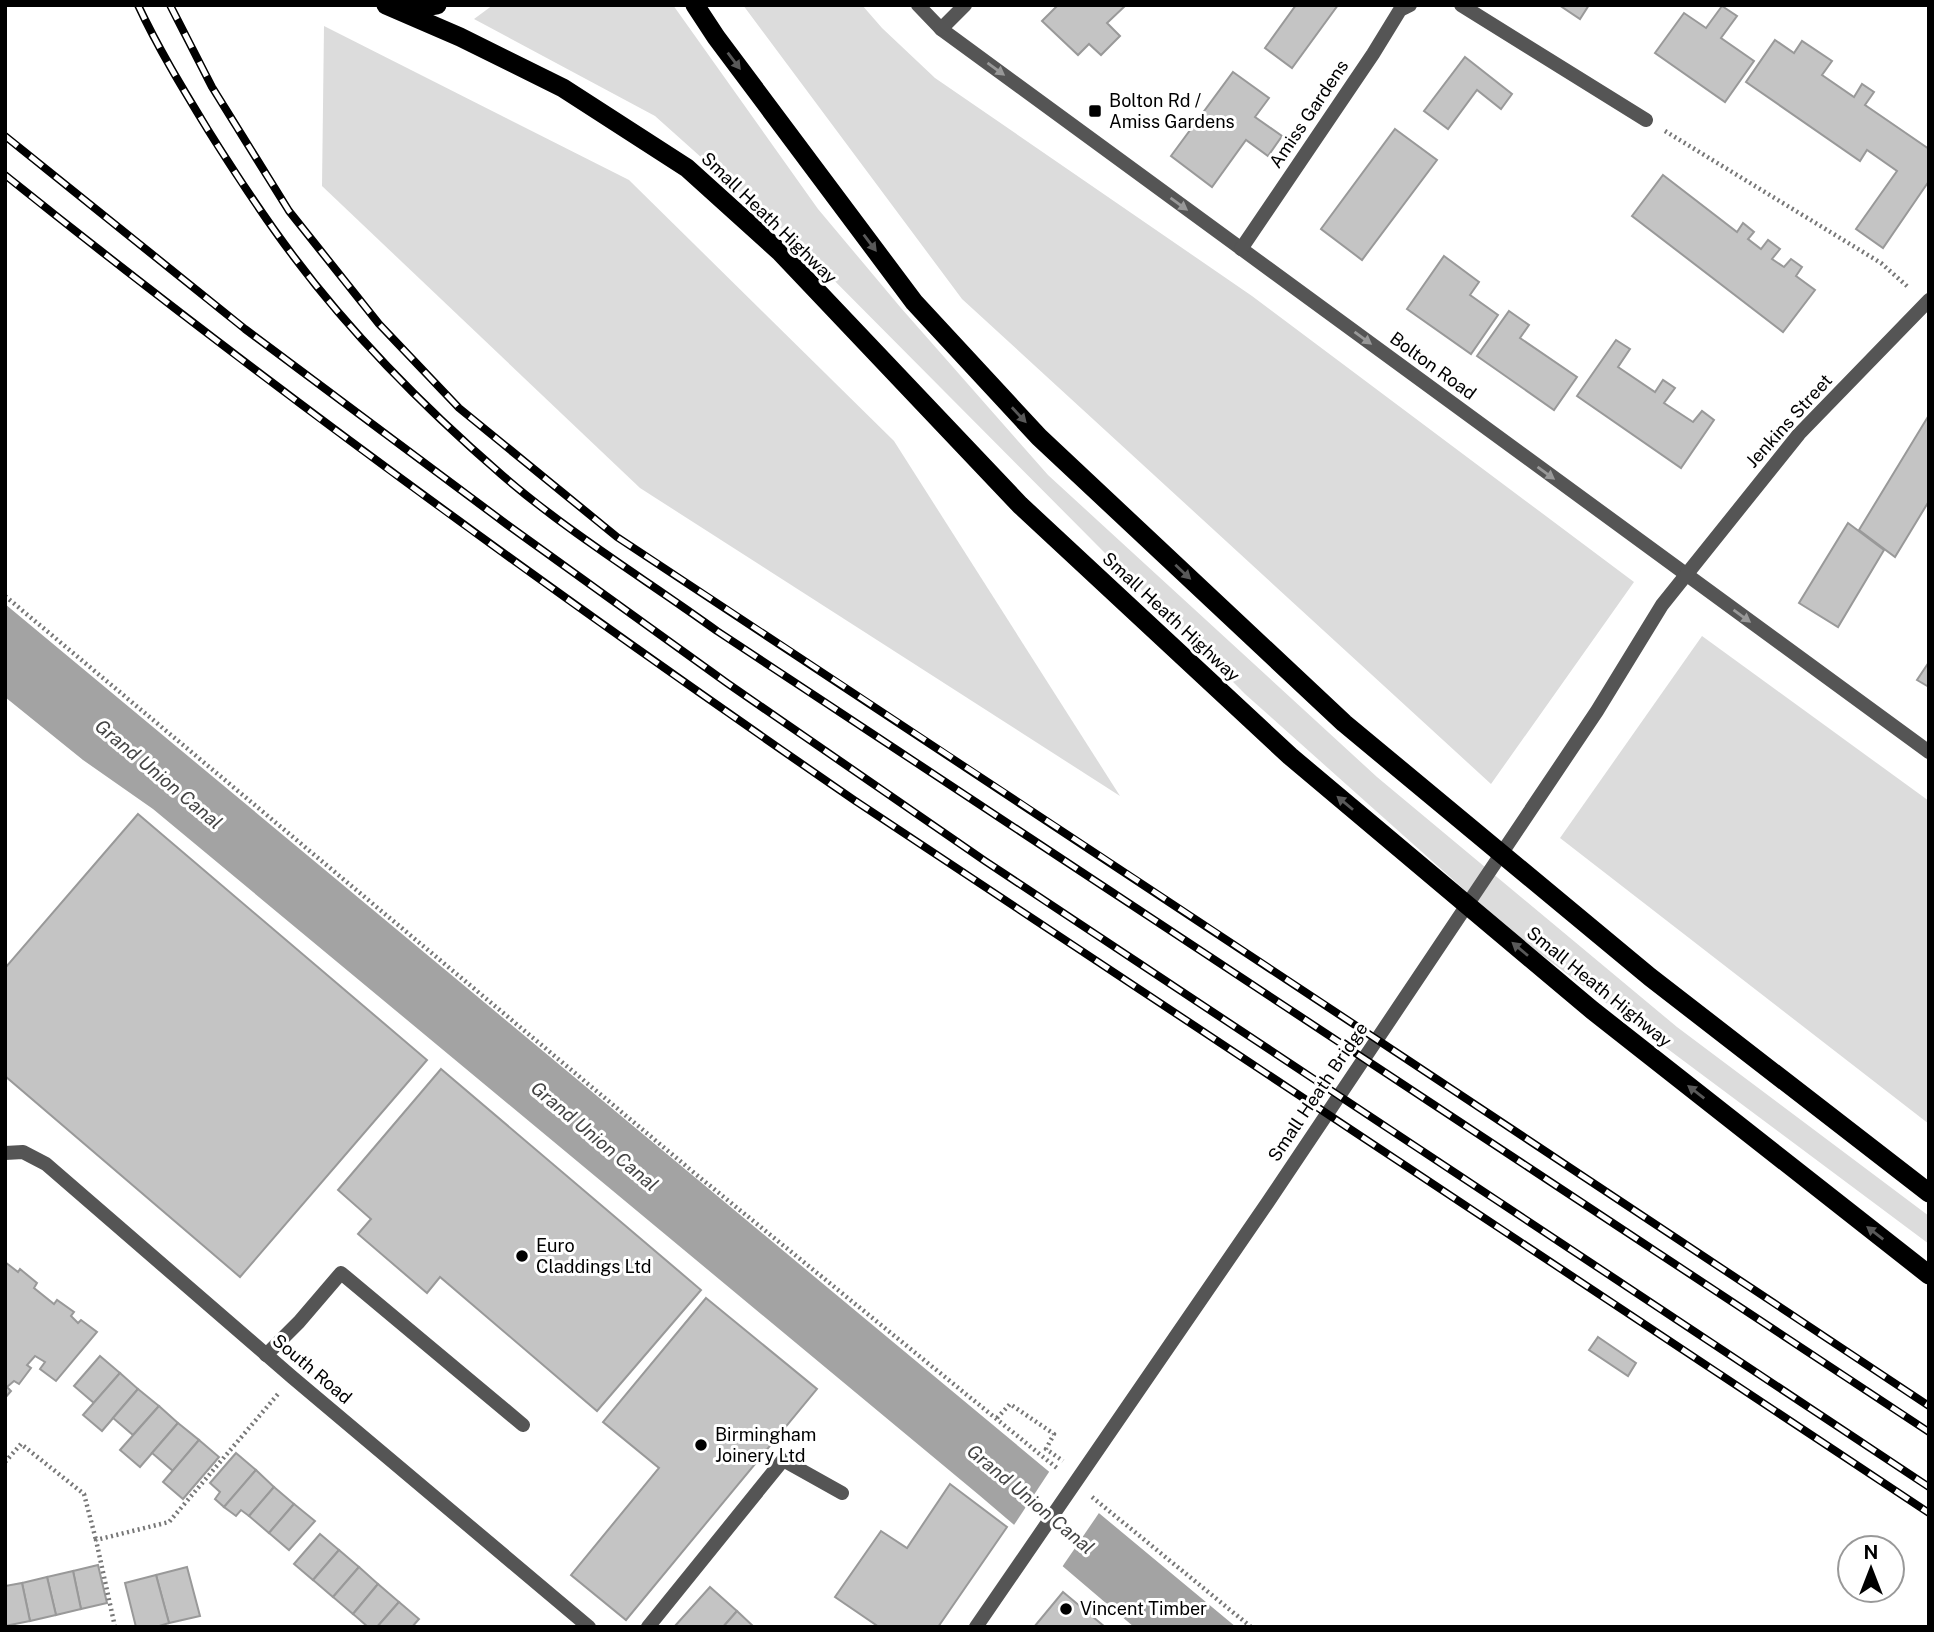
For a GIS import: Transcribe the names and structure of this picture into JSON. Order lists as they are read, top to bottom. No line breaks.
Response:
{"streets":{"highway":["Small Heath Highway"],"street":["Amiss Gardens","Bolton Road","Jenkins Street","Small Heath Bridge","South Road"]},"crossings":[["Amiss Gardens","Bolton Road"],["Bolton Road","Jenkins Street"],["Bolton Road","Small Heath Bridge"],["Jenkins Street","Small Heath Bridge"]],"one_way":["Bolton Road"],"water":["Grand Union Canal"],"places":{"transit":["Bolton Rd / Amiss Gardens"],"other":["Euro Claddings Ltd","Birmingham Joinery Ltd","Vincent Timber"]},"north":"top"}
